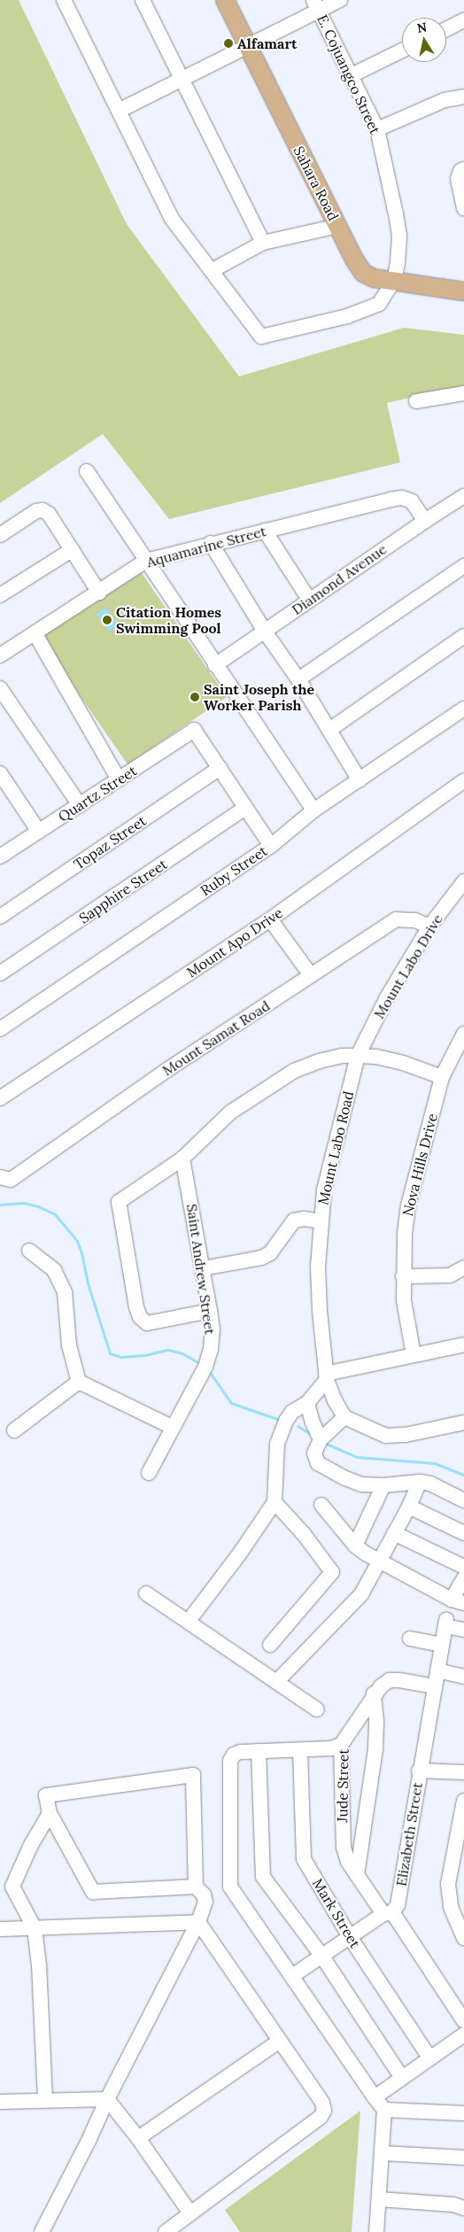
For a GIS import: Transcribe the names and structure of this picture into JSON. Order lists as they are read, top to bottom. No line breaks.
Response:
{"streets":{"main road":["Sahara Road"],"street":["E. Cojuangco Street","Aquamarine Street","Diamond Avenue","Quartz Street","Topaz Street","Ruby Street","Sapphire Street","Mount Apo Drive","Mount Labo Drive","Mount Samat Road","Mount Labo Road","Nova Hills Drive","Saint Andrew Street","Jude Street","Elizabeth Street","Mark Street"]},"crossings":[["E. Cojuangco Street","Sahara Road"],["Aquamarine Street","Diamond Avenue"],["Quartz Street","Topaz Street"],["Mount Labo Drive","Mount Samat Road"],["Mount Labo Drive","Mount Labo Road"],["Jude Street","Elizabeth Street"]],"places":["Alfamart","Citation Homes Swimming Pool","Saint Joseph the Worker Parish"],"north":"top"}
